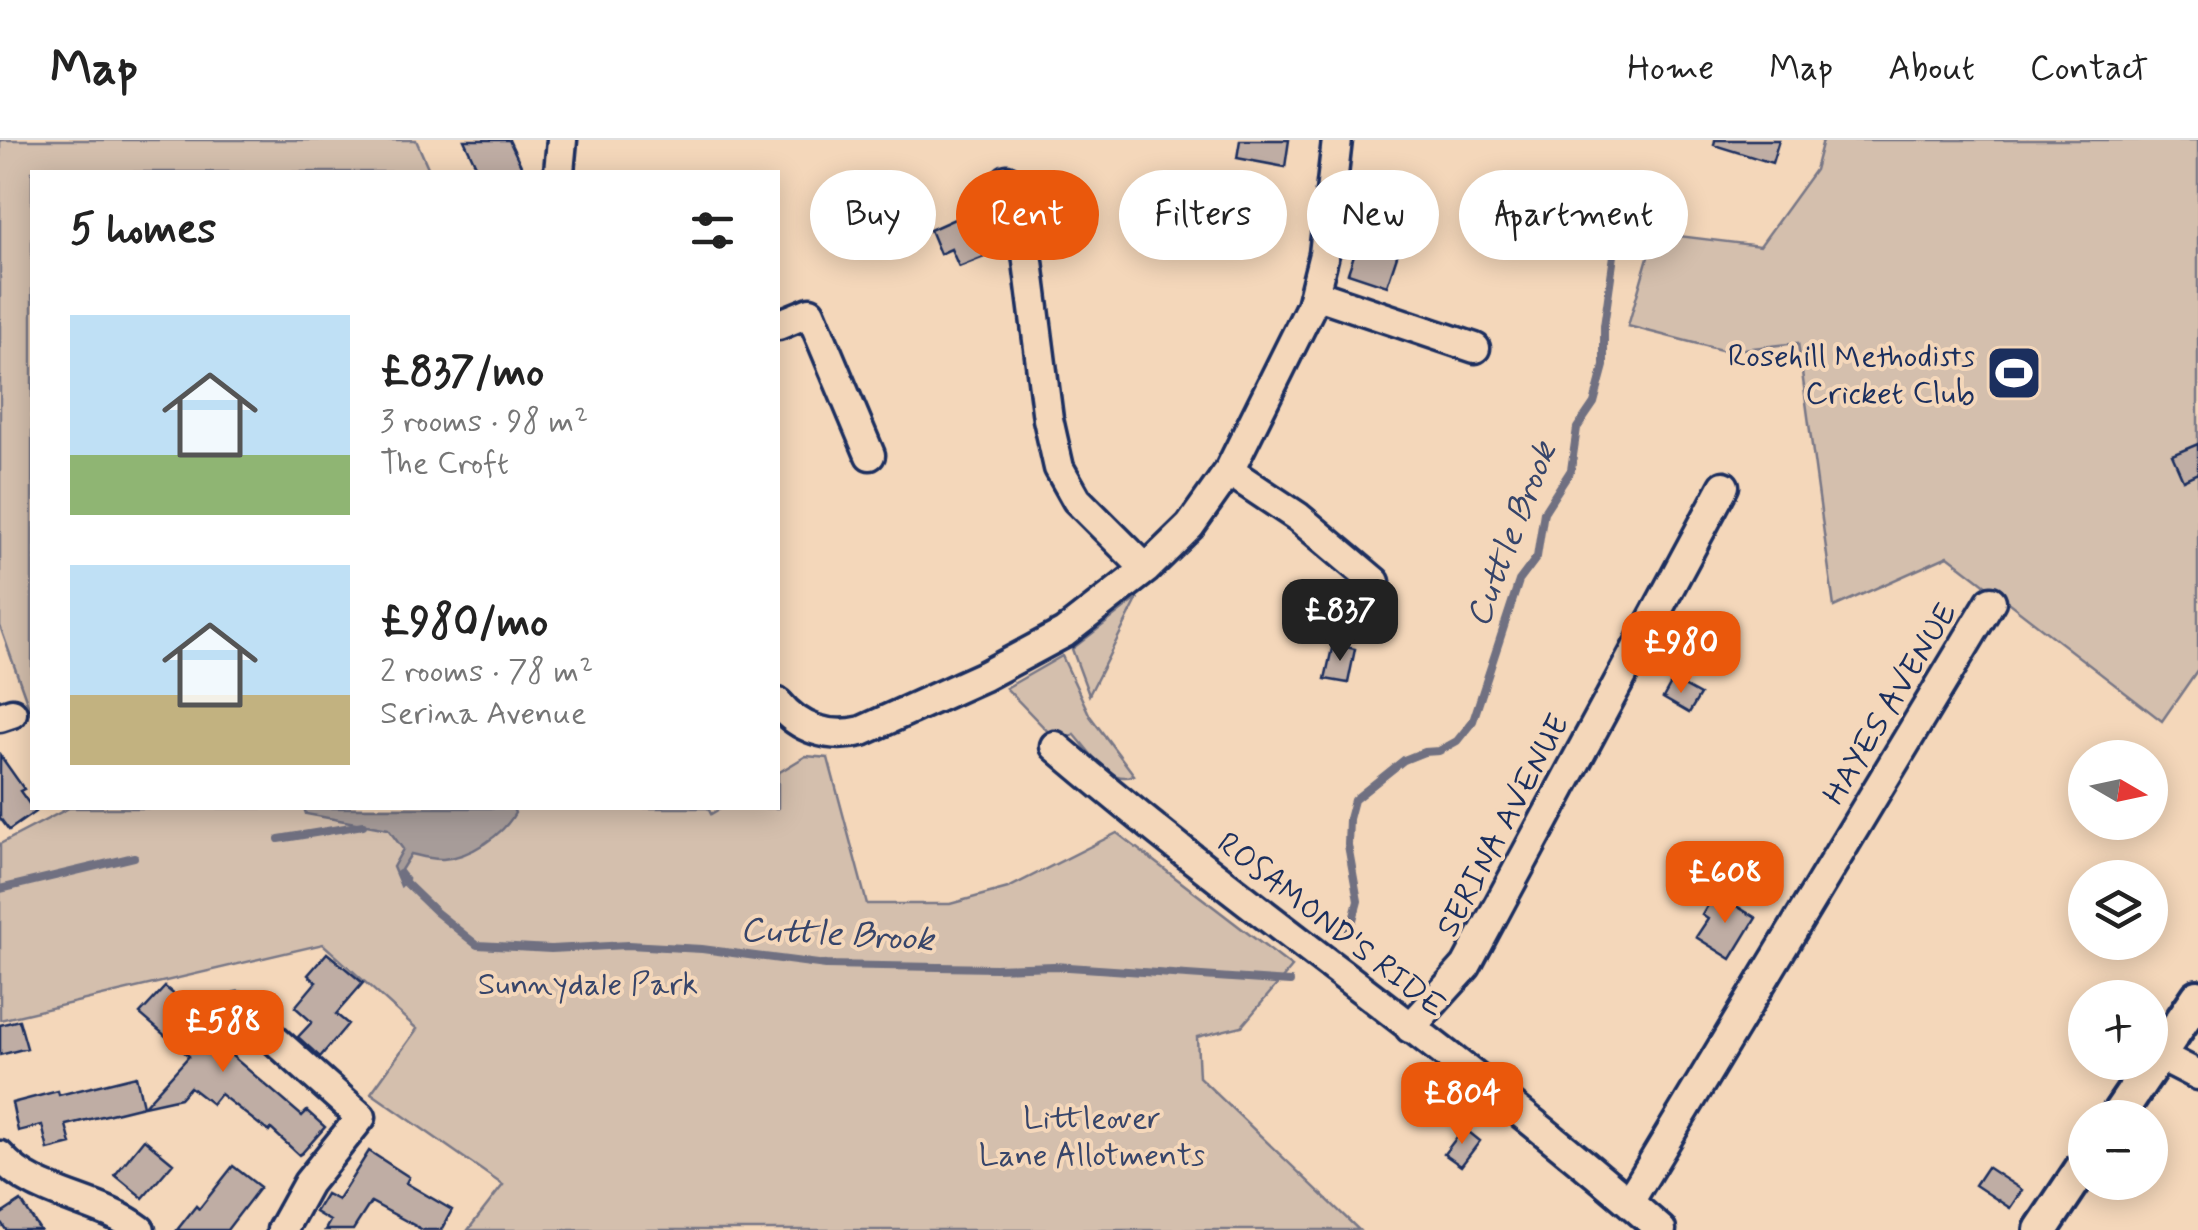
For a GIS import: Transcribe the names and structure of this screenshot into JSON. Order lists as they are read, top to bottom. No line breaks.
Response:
{"streets":{"street":["HAYES AVENUE","SERINA AVENUE","ROSAMOND'S RIDE"]},"crossings":[["HAYES AVENUE","ROSAMOND'S RIDE"],["SERINA AVENUE","ROSAMOND'S RIDE"]],"water":["Cuttle Brook"],"parks":["Sunnydale Park","Littleover Lane Allotments"],"places":{"sports":["Rosehill Methodists Cricket Club"]},"north":"right","page":{"header":"Map","nav":["Home","Map","About","Contact"],"chip":["Buy","Rent","Filters","New","Apartment"],"heading":"5 homes","list":[{"name":"£837/mo","note":"3 rooms · 98 m² · The Croft"},{"name":"£980/mo","note":"2 rooms · 78 m² · Serina Avenue"}],"price":["£837","£980","£608","£588","£804"],"map_buttons":["+","−"]}}
